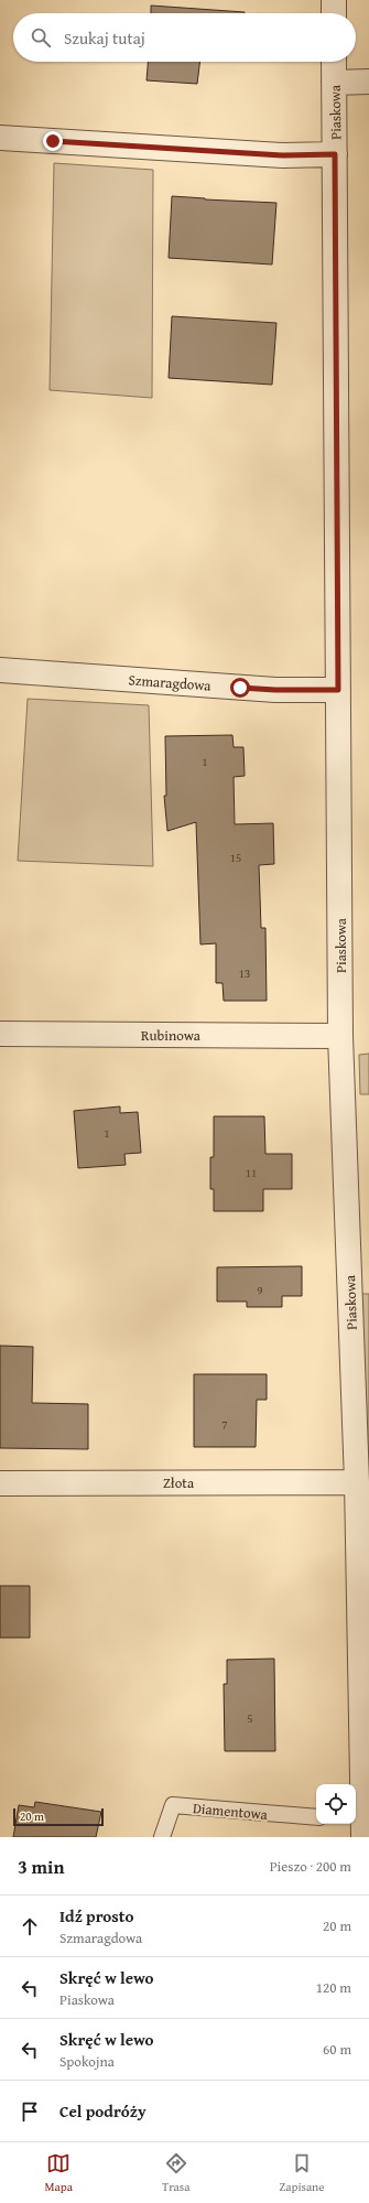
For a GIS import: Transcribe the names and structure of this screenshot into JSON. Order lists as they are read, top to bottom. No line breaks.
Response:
{"streets":{"street":["Piaskowa","Szmaragdowa","Rubinowa","Złota"],"lane":["Diamentowa"]},"crossings":[["Piaskowa","Szmaragdowa"],["Piaskowa","Rubinowa"],["Piaskowa","Złota"]],"house_numbers":["1","15","13","1","11","9","7","5"],"scale_bar":"20 m","page":{"search":"Szukaj tutaj","scale":"20 m","heading":["3 min","Pieszo · 200 m"],"list":[["Idź prosto","Szmaragdowa","20 m"],["Skręć w lewo","Piaskowa","120 m"],["Skręć w lewo","Spokojna","60 m"],"Cel podróży"],"nav":["Mapa","Trasa","Zapisane"]}}
